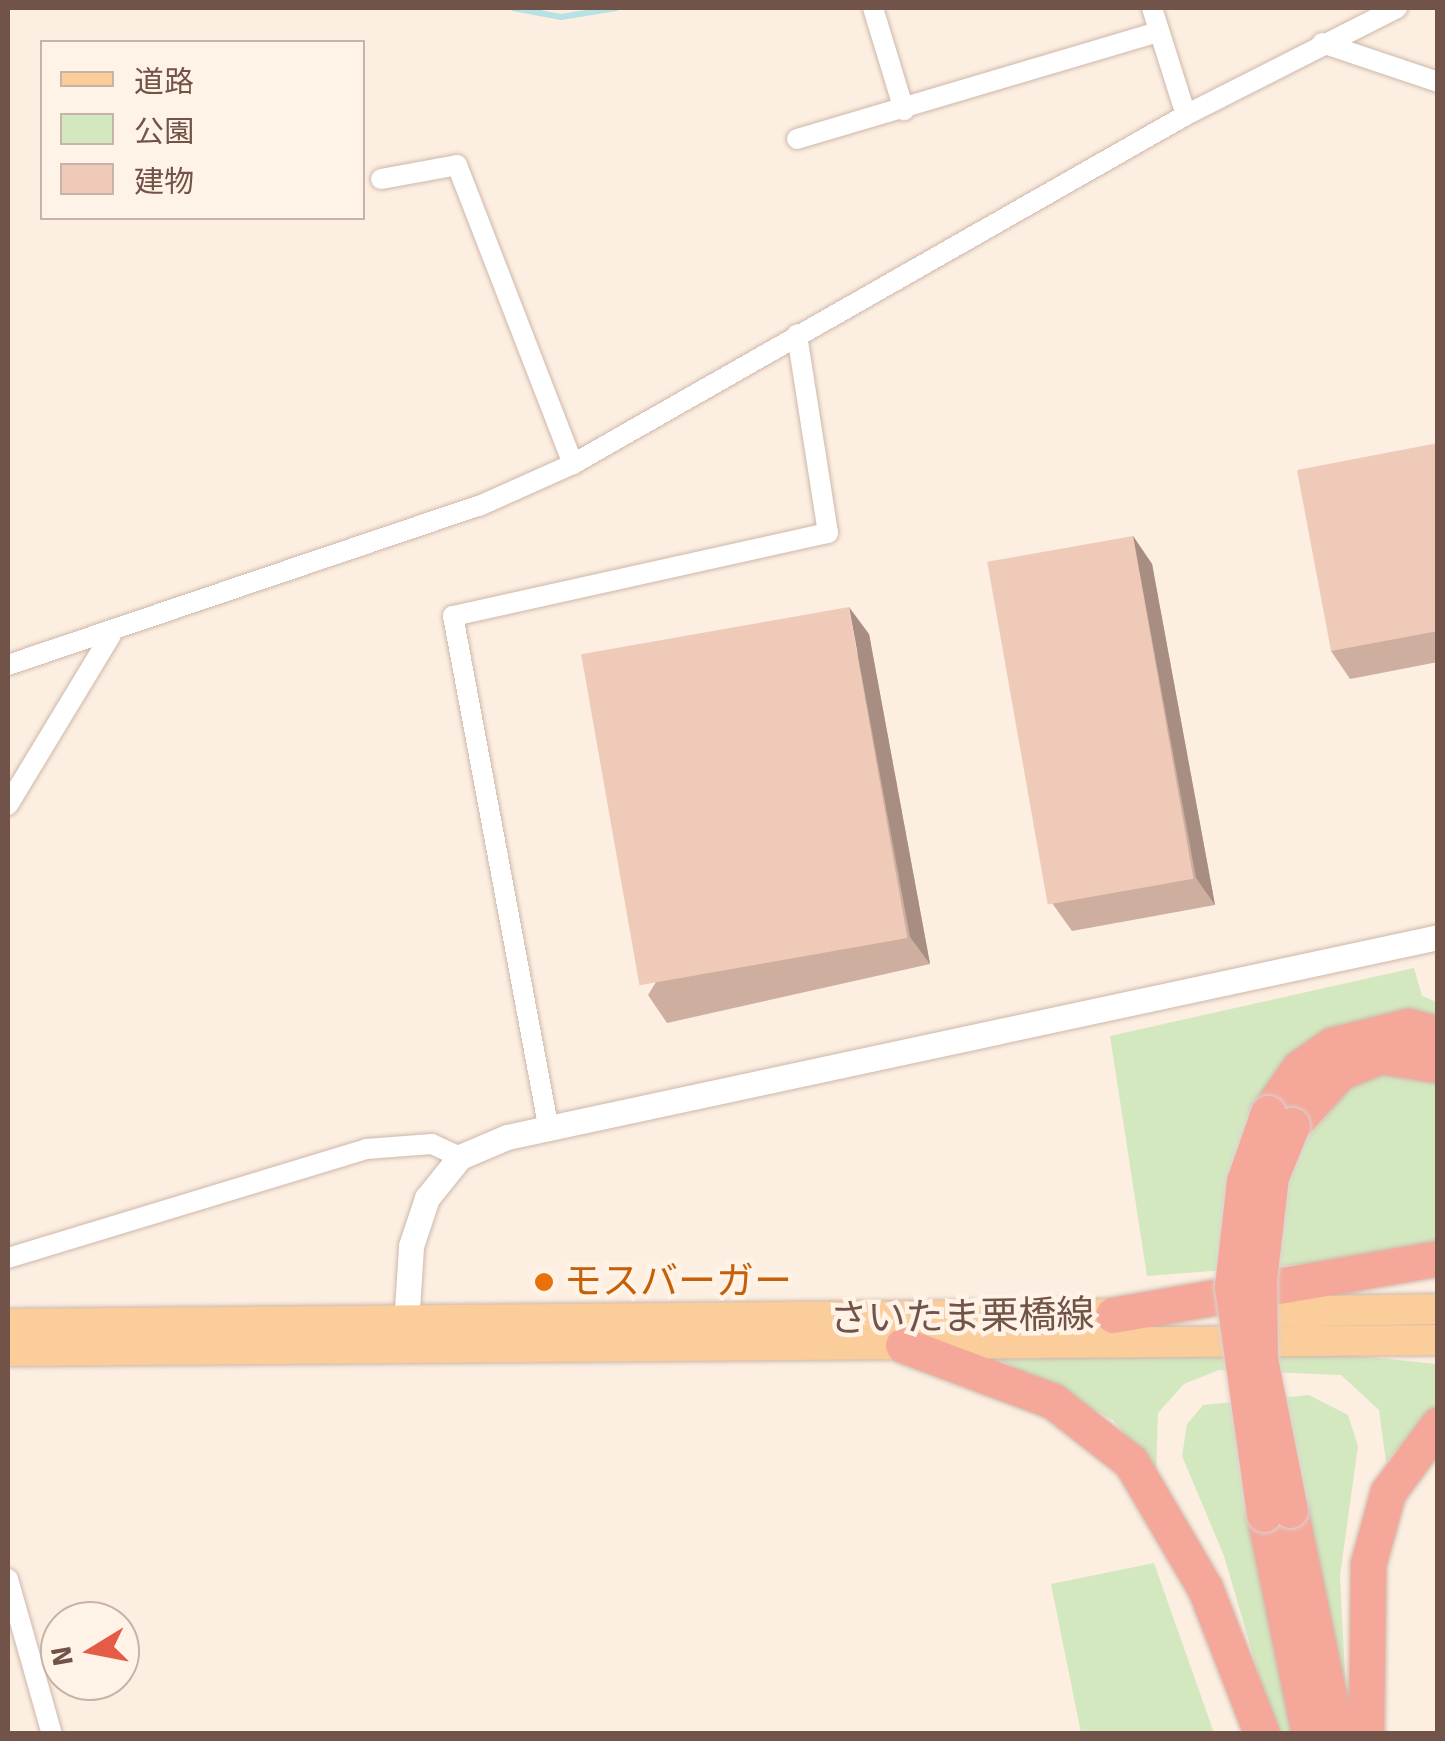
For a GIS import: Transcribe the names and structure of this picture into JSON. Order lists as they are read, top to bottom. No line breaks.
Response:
{"streets":{"main road":["さいたま栗橋線"]},"places":["モスバーガー"],"legend":["道路","公園","建物"],"north":"left"}
